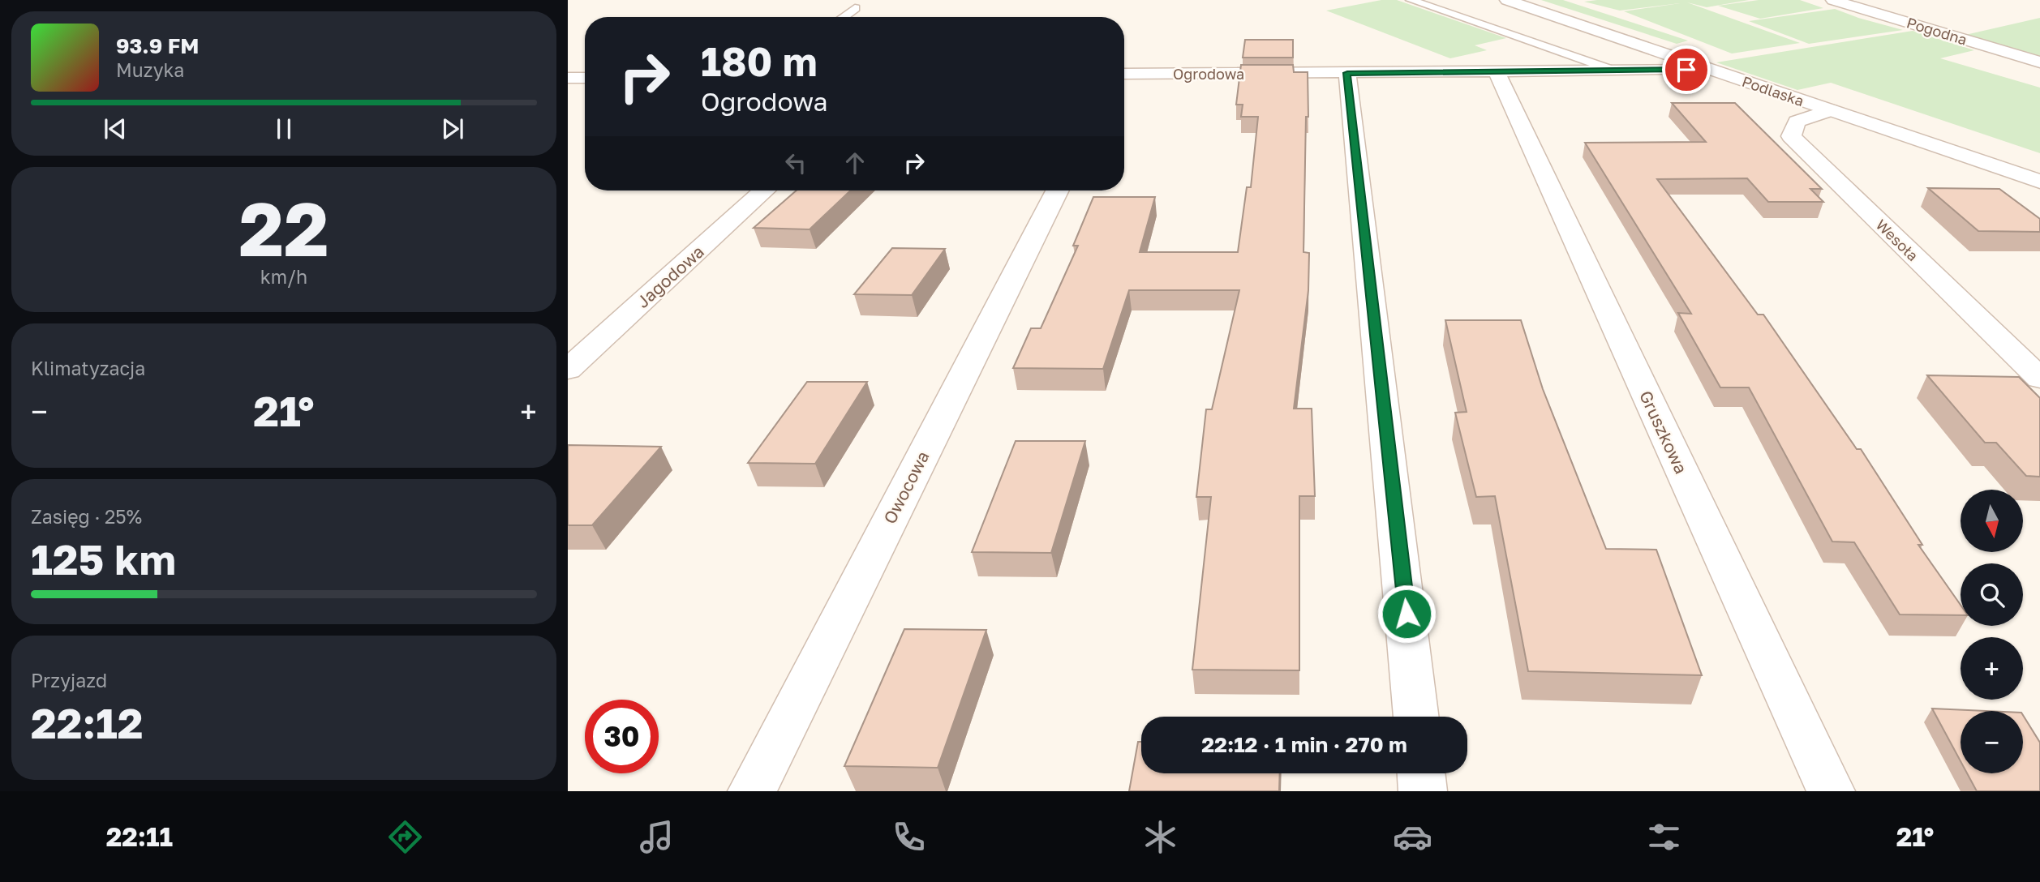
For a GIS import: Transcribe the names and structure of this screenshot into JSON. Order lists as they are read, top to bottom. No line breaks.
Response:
{"streets":{"street":["Pogodna","Ogrodowa","Podlaska","Wesoła","Jagodowa","Gruszkowa","Owocowa"]},"crossings":[["Ogrodowa","Podlaska"],["Ogrodowa","Gruszkowa"],["Podlaska","Wesoła"]],"north":"bottom","page":{"turn":["180 m","Ogrodowa"],"song":["93.9 FM","Muzyka"],"tile":[["22","km/h"],"Klimatyzacja",["Zasięg · 25%","125 km"],["Przyjazd","22:12"]],"heat":["−","21°","+"],"map_buttons":["+","−"],"limit":"30","trip":"22:12 · 1 min · 270 m","tabs":["22:11","21°"]}}
